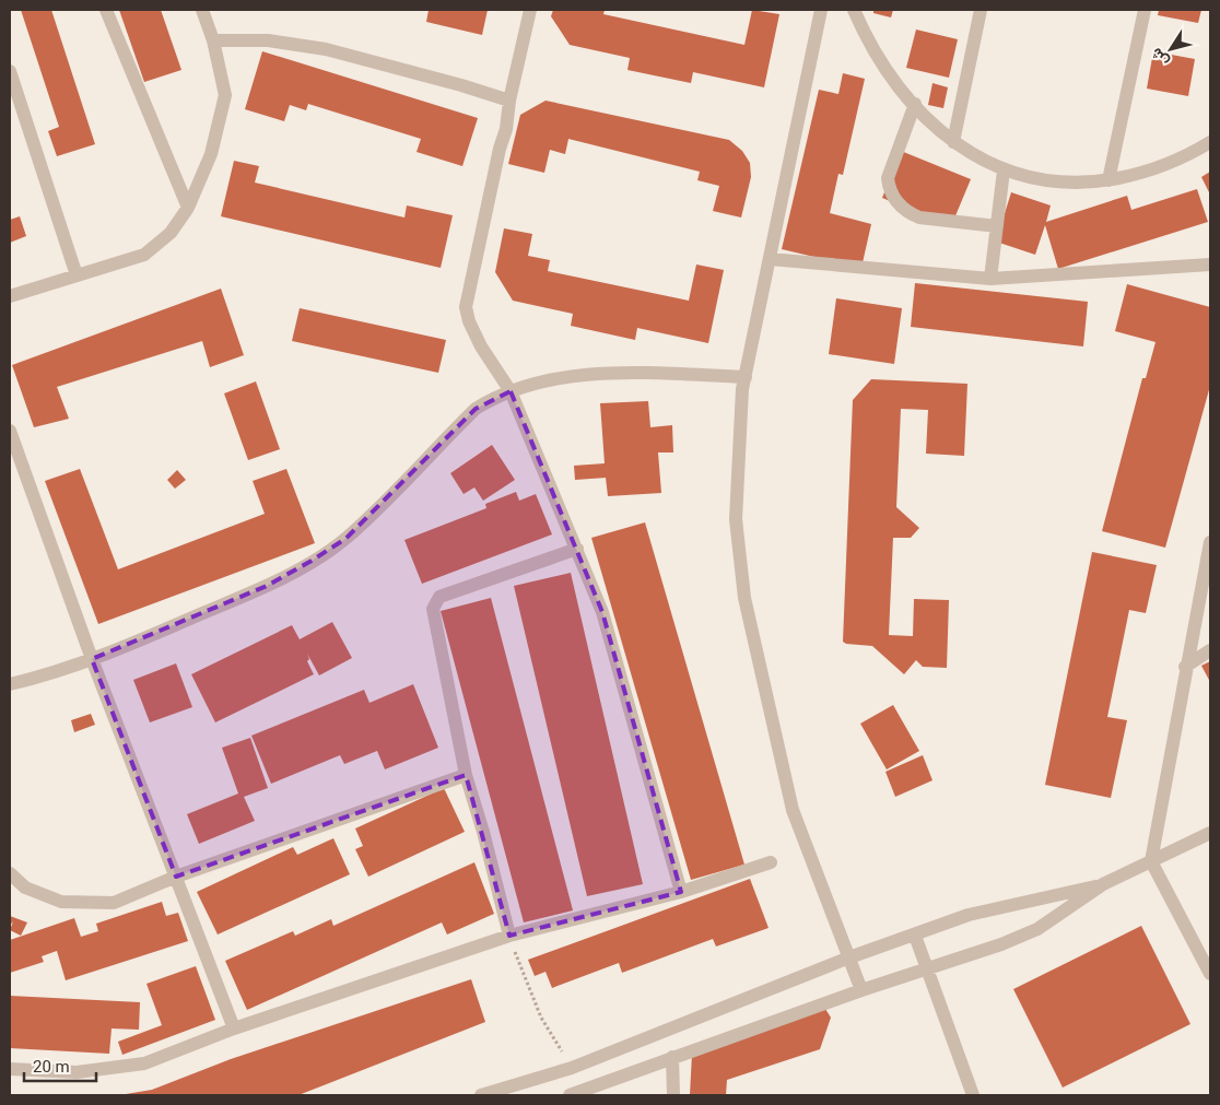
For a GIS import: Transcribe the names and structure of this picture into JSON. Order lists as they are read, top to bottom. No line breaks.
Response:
{"scale_bar":"20 m","north":"bottom left"}
